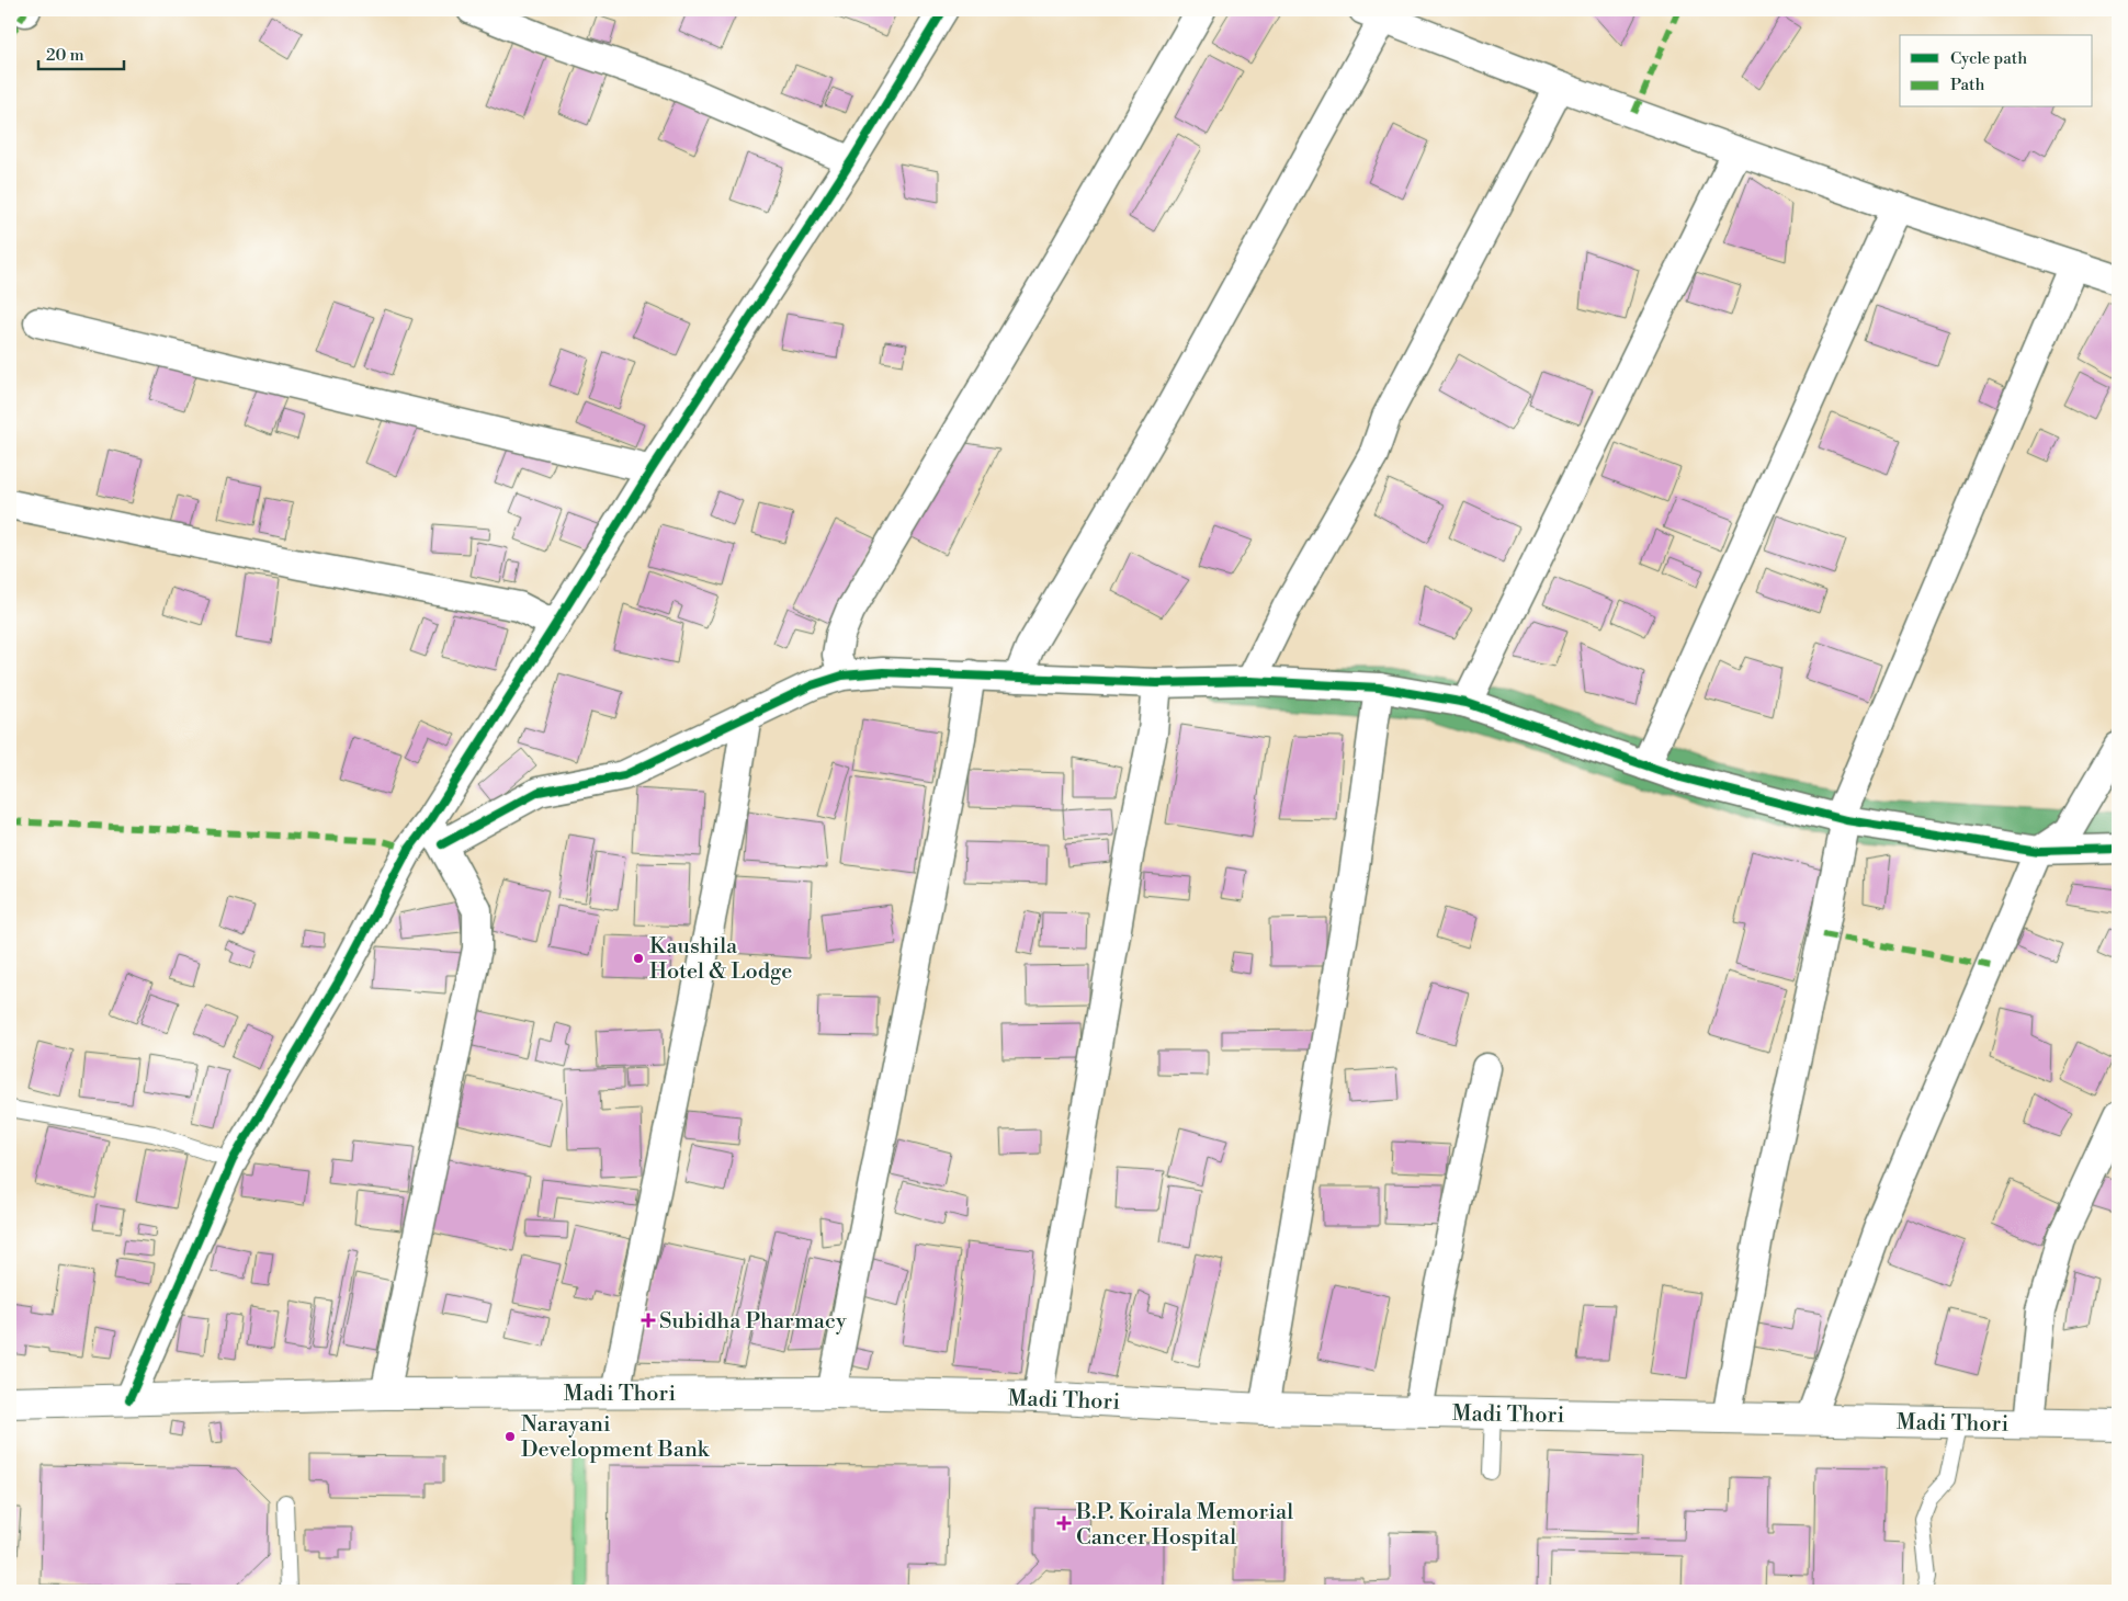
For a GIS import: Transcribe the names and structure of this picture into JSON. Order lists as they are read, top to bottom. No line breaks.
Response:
{"streets":{"main road":["Madi Thori"]},"places":{"other":["Kaushila Hotel & Lodge","Narayani Development Bank"],"health":["Subidha Pharmacy","B.P. Koirala Memorial Cancer Hospital"]},"legend":["Cycle path","Path"],"scale_bar":"20 m"}
